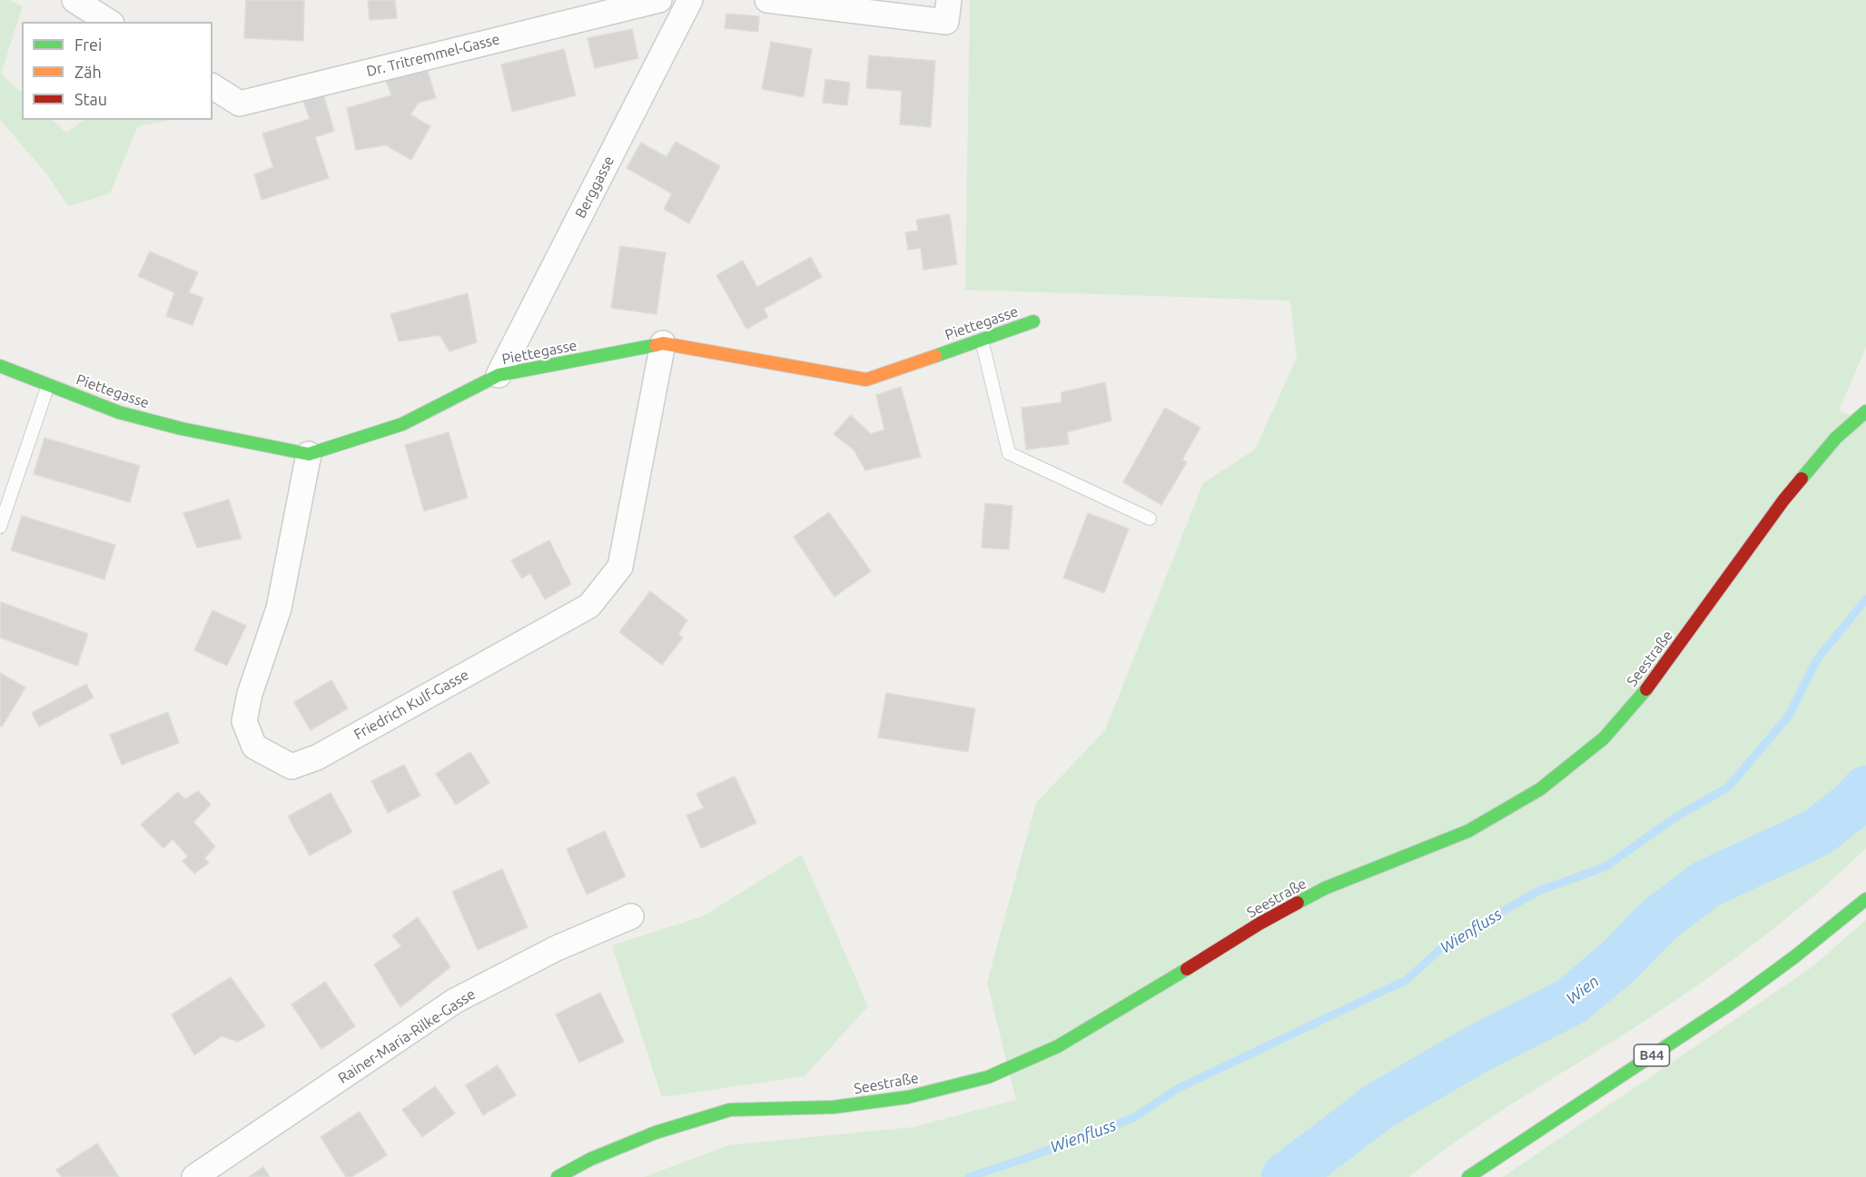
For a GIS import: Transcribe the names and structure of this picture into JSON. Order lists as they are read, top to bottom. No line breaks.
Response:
{"streets":{"street":["Dr. Tritremmel-Gasse","Berggasse","Piettegasse","Seestraße","Friedrich Kulf-Gasse","Rainer-Maria-Rilke-Gasse","B44"]},"crossings":[["Berggasse","Piettegasse"],["Piettegasse","Friedrich Kulf-Gasse"]],"water":["Wienfluss","Wien"],"legend":["Frei","Zäh","Stau"]}
